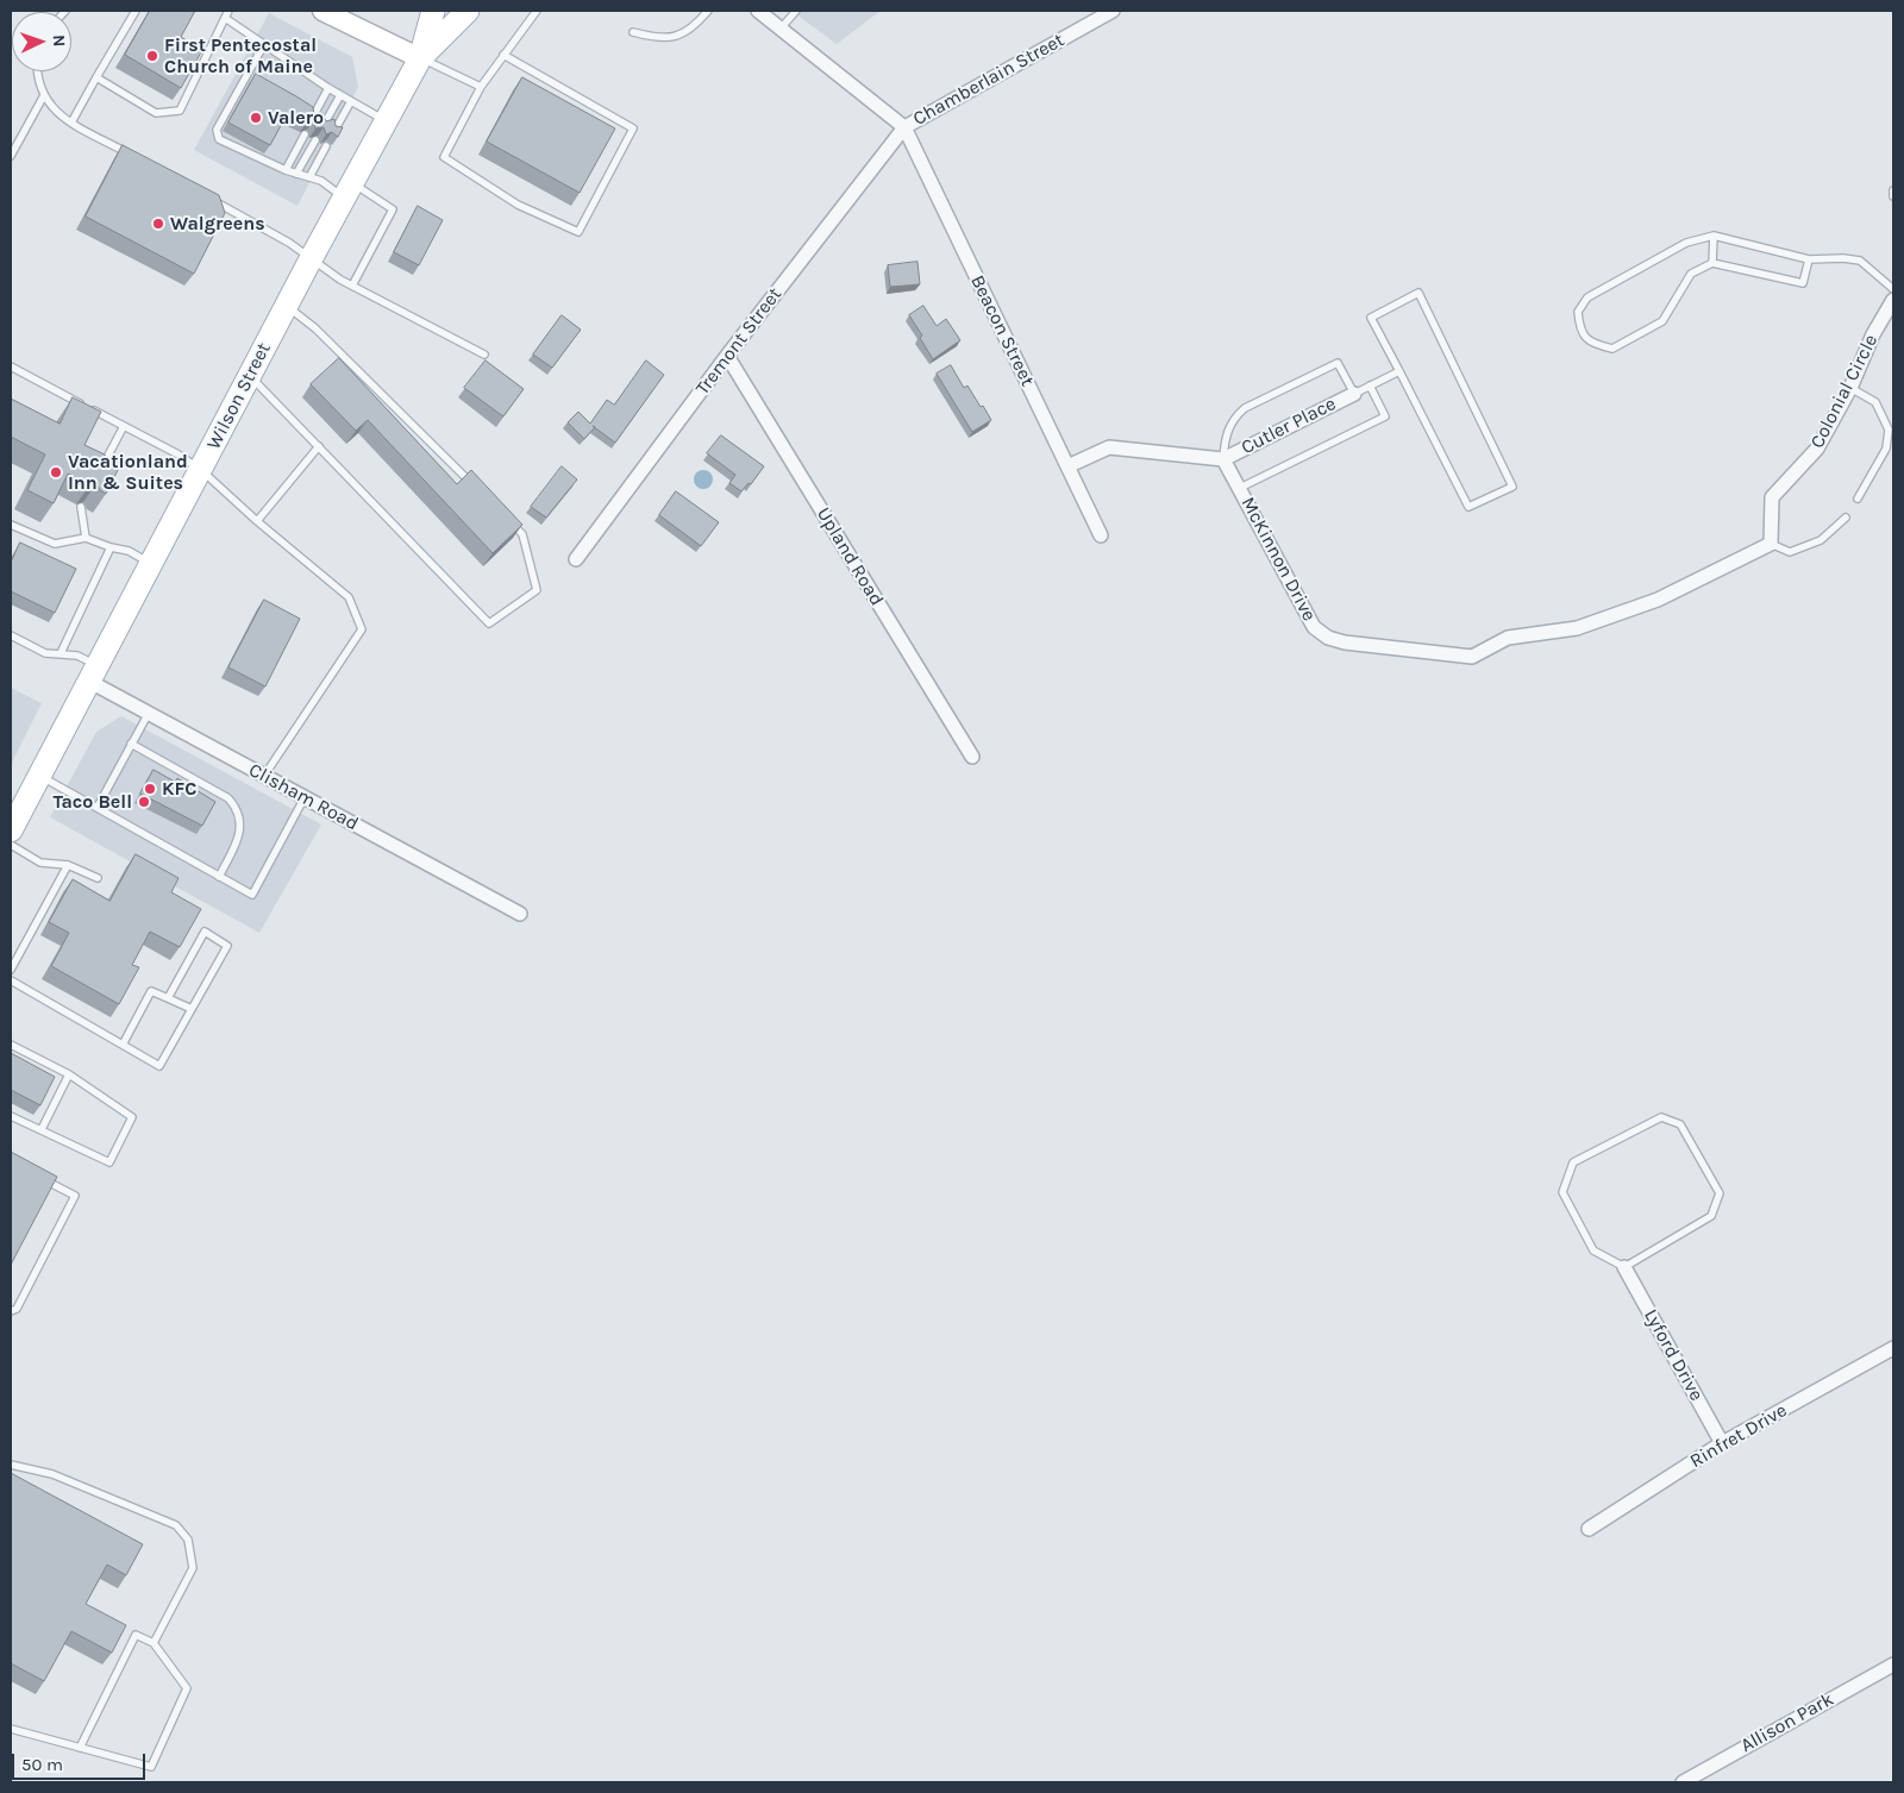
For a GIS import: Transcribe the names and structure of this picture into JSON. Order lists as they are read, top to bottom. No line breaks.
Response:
{"streets":{"main road":["Wilson Street"],"street":["Chamberlain Street","Beacon Street","Tremont Street","Colonial Circle","Cutler Place","Upland Road","McKinnon Drive","Clisham Road","Lyford Drive","Rinfret Drive","Allison Park"]},"crossings":[["Chamberlain Street","Beacon Street"],["Chamberlain Street","Tremont Street"],["Beacon Street","Tremont Street"],["Tremont Street","Upland Road"],["Colonial Circle","McKinnon Drive"],["Wilson Street","Clisham Road"],["Cutler Place","McKinnon Drive"],["Lyford Drive","Rinfret Drive"]],"places":["First Pentecostal Church of Maine","Valero","Walgreens","Vacationland Inn & Suites","KFC","Taco Bell"],"scale_bar":"50 m","north":"right"}
